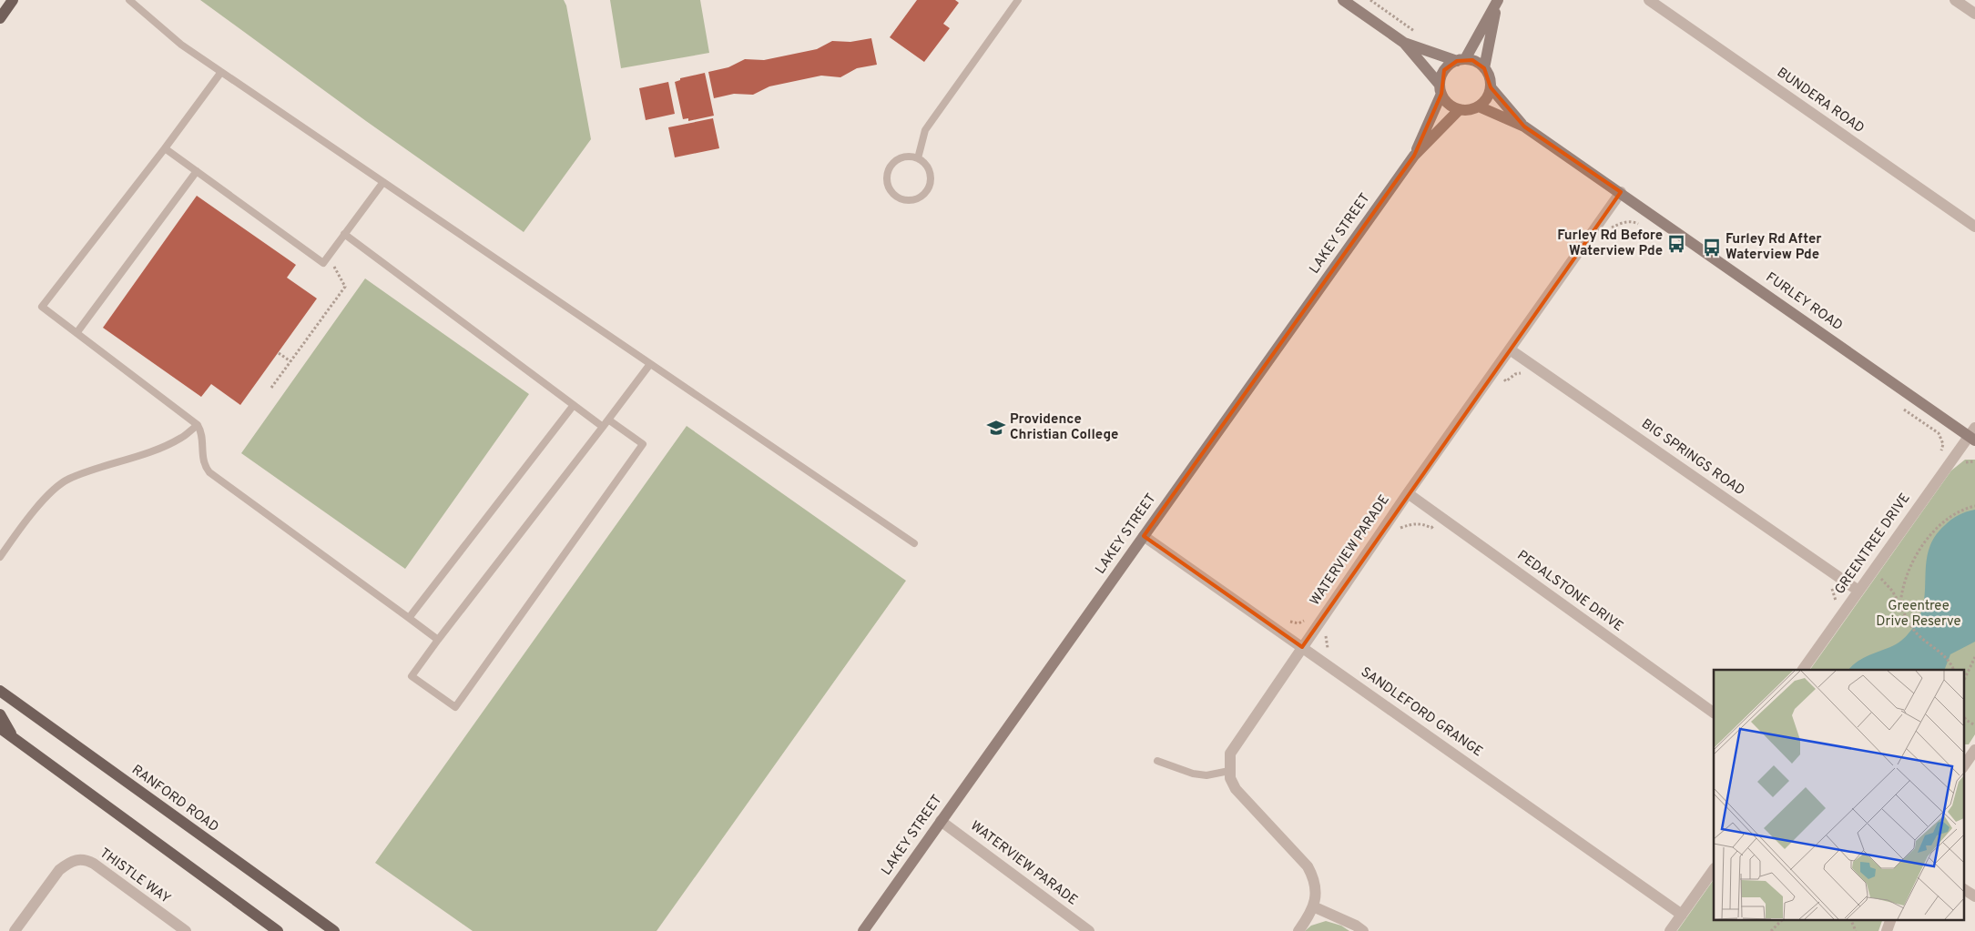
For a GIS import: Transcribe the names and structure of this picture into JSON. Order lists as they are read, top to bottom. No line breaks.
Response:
{"streets":{"main road":["RANFORD ROAD"],"street":["BUNDERA ROAD","LAKEY STREET","FURLEY ROAD","BIG SPRINGS ROAD","GREENTREE DRIVE","WATERVIEW PARADE","PEDALSTONE DRIVE","SANDLEFORD GRANGE","THISTLE WAY"]},"crossings":[["LAKEY STREET","FURLEY ROAD"],["LAKEY STREET","WATERVIEW PARADE"],["LAKEY STREET","SANDLEFORD GRANGE"],["FURLEY ROAD","GREENTREE DRIVE"],["FURLEY ROAD","WATERVIEW PARADE"],["BIG SPRINGS ROAD","GREENTREE DRIVE"],["BIG SPRINGS ROAD","WATERVIEW PARADE"],["WATERVIEW PARADE","PEDALSTONE DRIVE"],["WATERVIEW PARADE","SANDLEFORD GRANGE"]],"parks":["Greentree Drive Reserve"],"places":{"bus stop":["Furley Rd Before Waterview Pde","Furley Rd After Waterview Pde"],"school or university":["Providence Christian College"]}}
